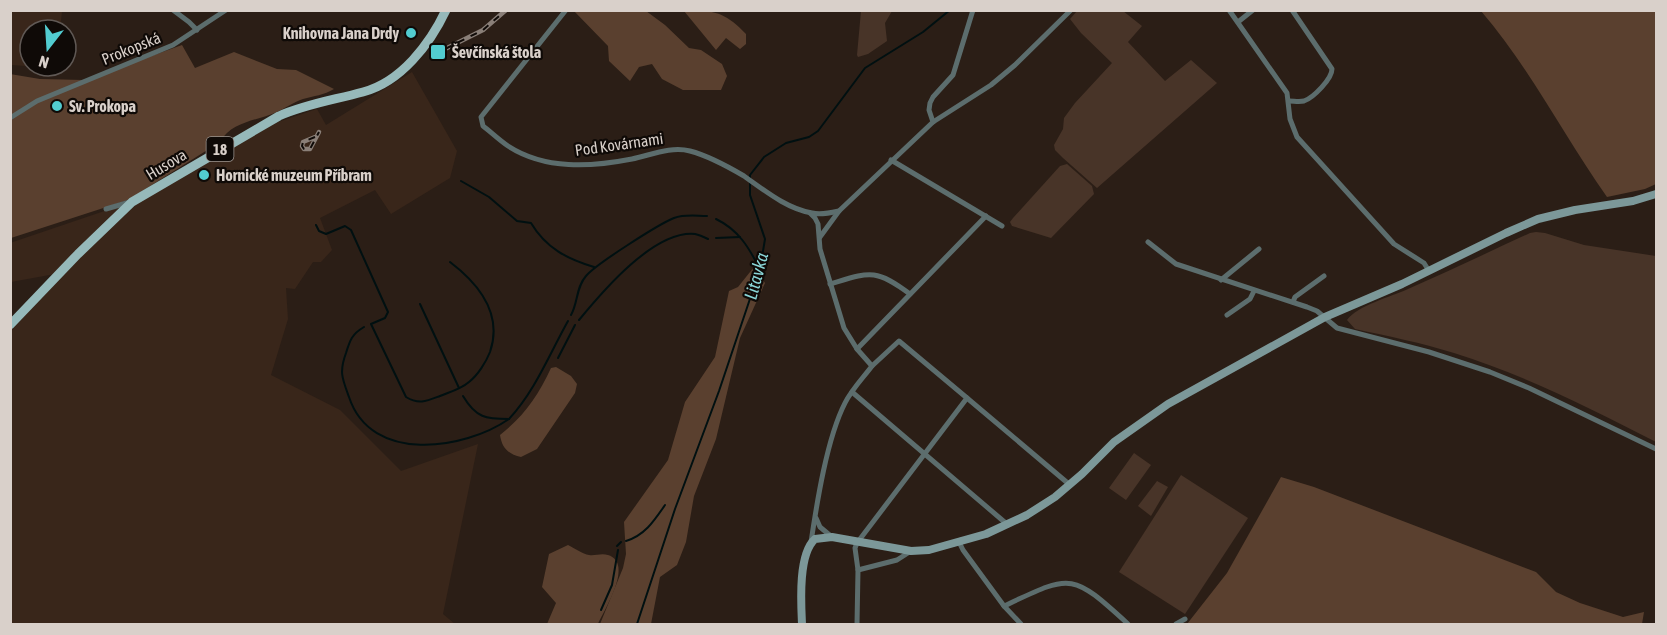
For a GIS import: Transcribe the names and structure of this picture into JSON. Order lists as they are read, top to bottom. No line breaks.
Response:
{"streets":{"main road":["18","Husova"],"street":["Prokopská","Pod Kovárnami"]},"water":["Litavka"],"places":{"other":["Knihovna Jana Drdy","Sv. Prokopa","Hornické muzeum Příbram"],"transit":["Ševčínská štola"]},"north":"bottom"}
